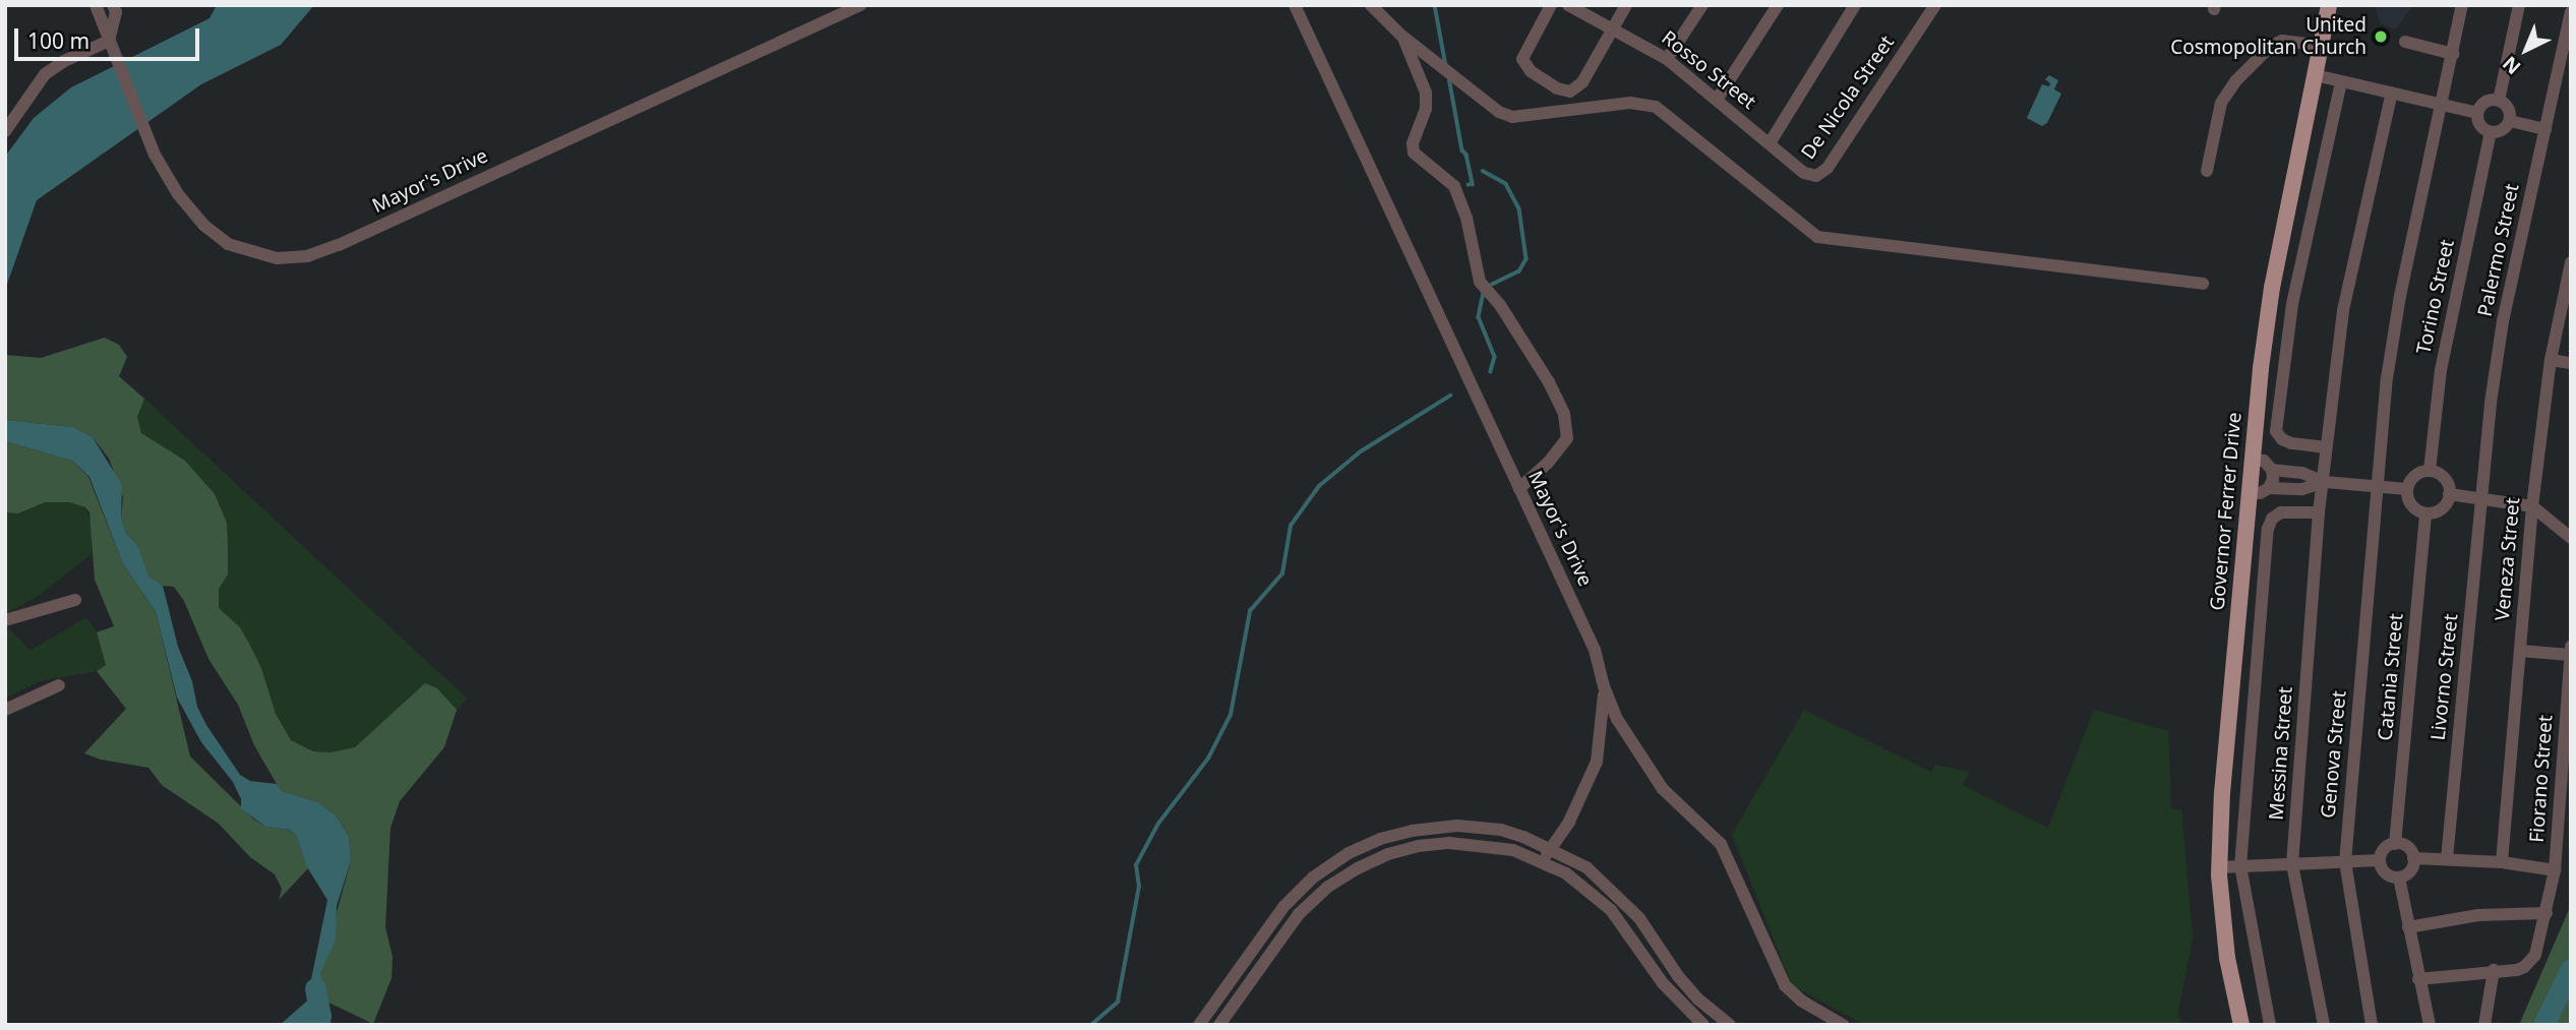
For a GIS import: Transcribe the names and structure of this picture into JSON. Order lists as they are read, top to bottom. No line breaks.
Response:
{"streets":{"main road":["Governor Ferrer Drive"],"street":["Rosso Street","De Nicola Street","Mayor's Drive","Palermo Street","Torino Street","Veneza Street","Catania Street","Livorno Street","Messina Street","Genova Street","Fiorano Street"]},"crossings":[["Rosso Street","De Nicola Street"],["Palermo Street","Livorno Street"],["Torino Street","Catania Street"]],"places":["United Cosmopolitan Church"],"scale_bar":"100 m","north":"bottom left"}
